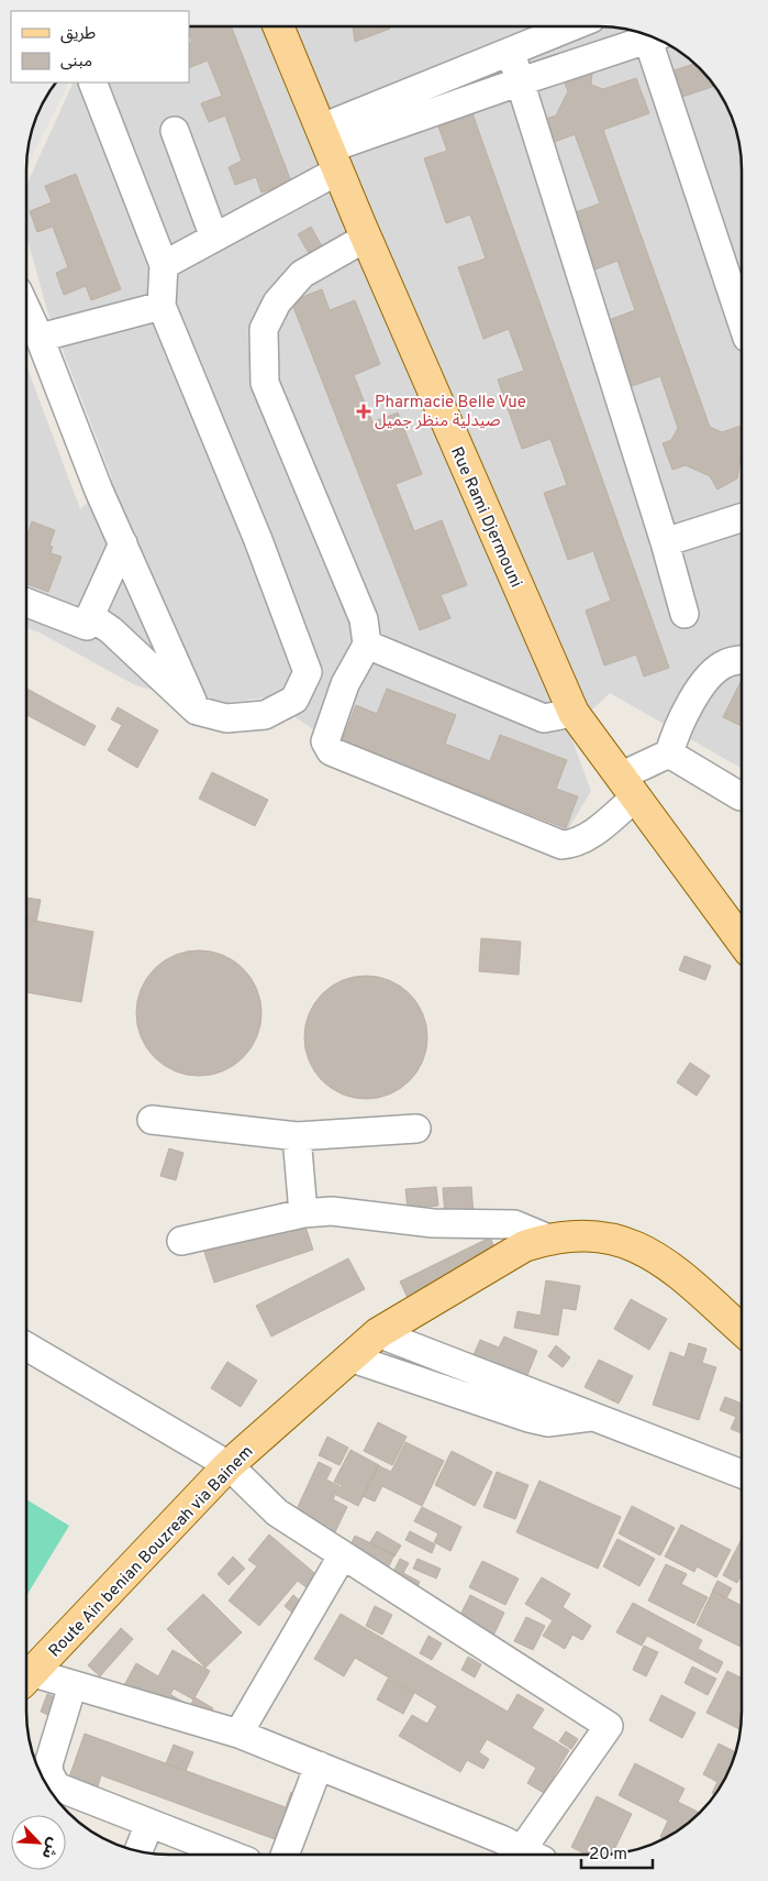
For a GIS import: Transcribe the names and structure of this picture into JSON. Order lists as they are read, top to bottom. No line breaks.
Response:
{"streets":{"main road":["Rue Rami Djermouni","Route Ain benian Bouzreah via Bainem"]},"places":{"health":["Pharmacie Belle Vue صيدلية منظر جميل"]},"legend":["طريق","مبنى"],"scale_bar":"20 m","north":"bottom right"}
